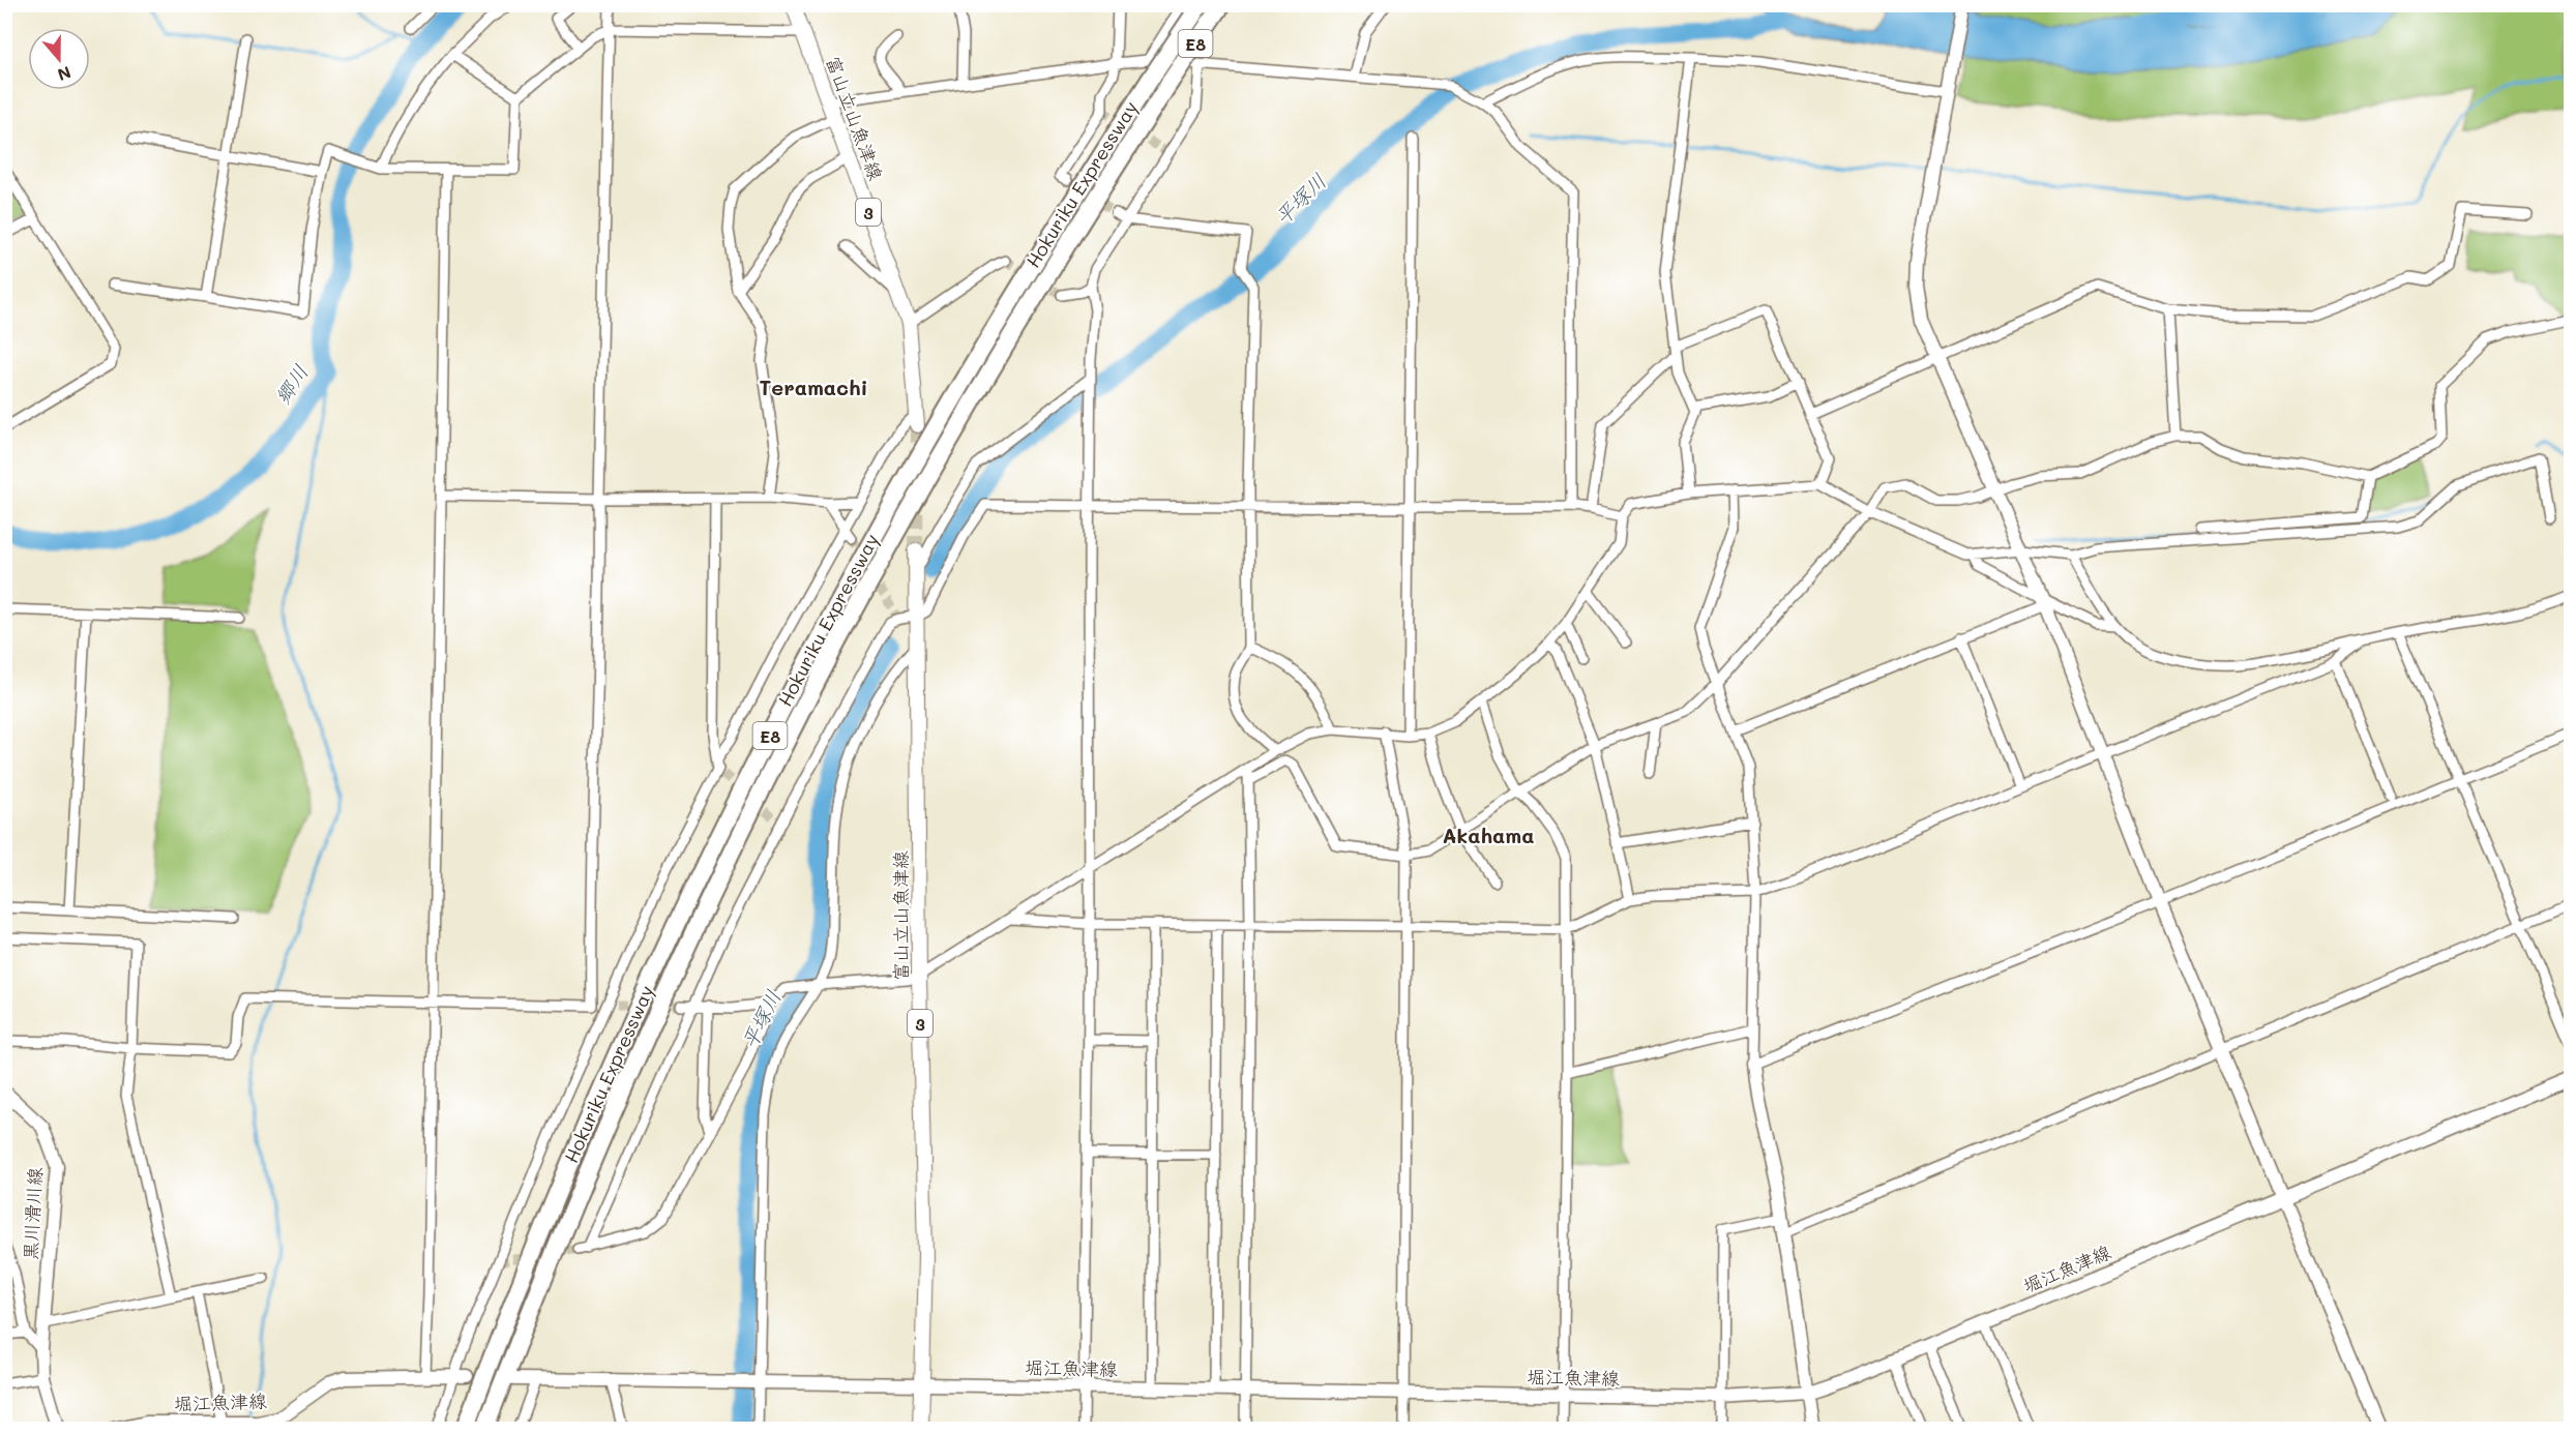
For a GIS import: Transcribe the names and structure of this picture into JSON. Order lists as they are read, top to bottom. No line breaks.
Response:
{"streets":{"highway":["E8","Hokuriku Expressway"],"main road":["富山立山魚津線","3","黒川滑川線","堀江魚津線"]},"crossings":[["富山立山魚津線","堀江魚津線"]],"districts":["Teramachi","Akahama"],"water":["平塚川","郷川"],"north":"bottom"}
